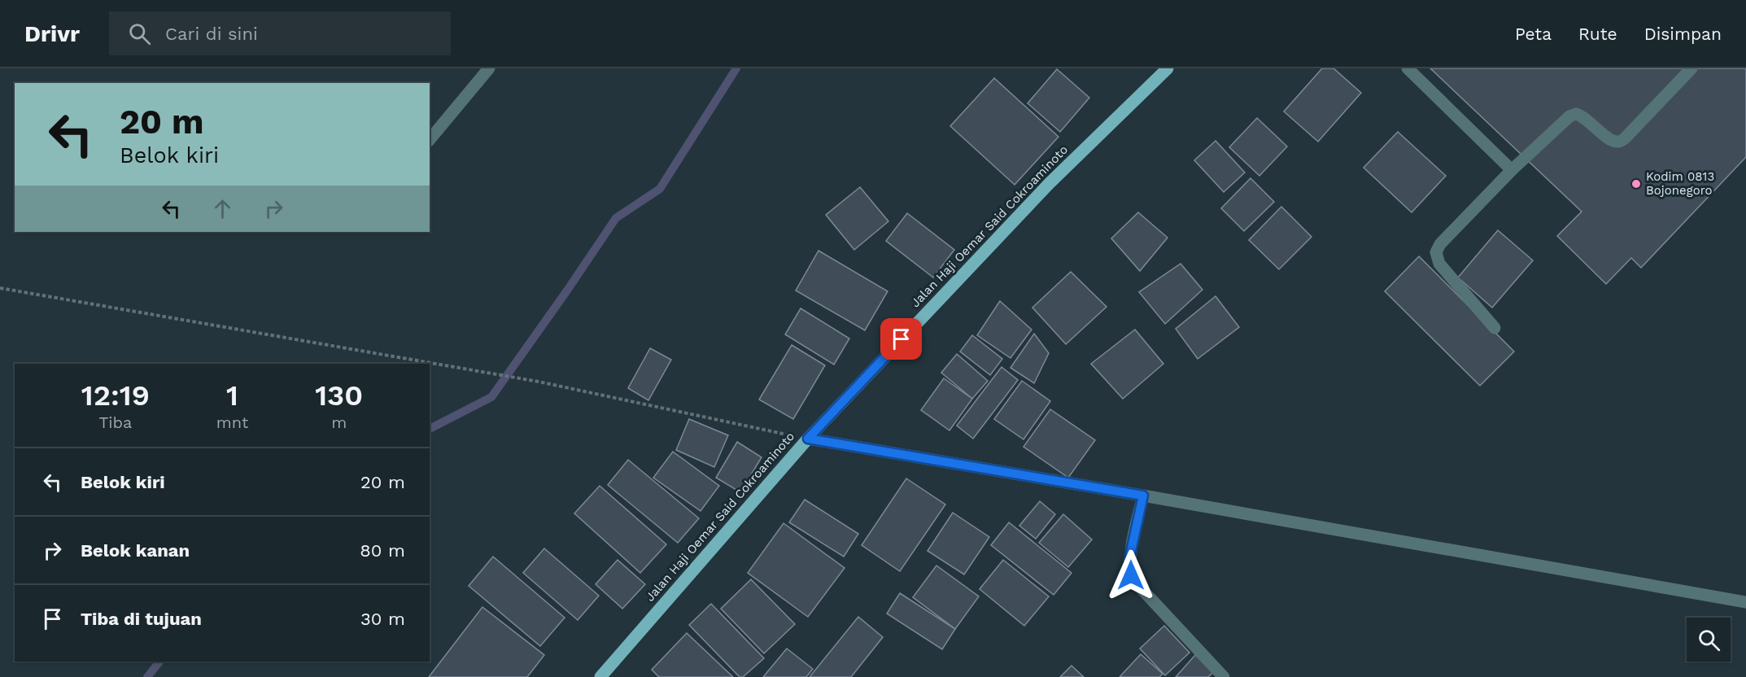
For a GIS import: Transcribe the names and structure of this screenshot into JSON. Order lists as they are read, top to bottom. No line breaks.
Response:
{"streets":{"main road":["Jalan Haji Oemar Said Cokroaminoto"]},"places":["Kodim 0813 Bojonegoro"],"page":{"header":"Drivr","search":"Cari di sini","nav":["Peta","Rute","Disimpan"],"turn":["20 m","Belok kiri"],"eta":["12:19","Tiba","1","mnt","130","m"],"list":[{"name":"Belok kiri","value":"20 m"},{"name":"Belok kanan","value":"80 m"},{"name":"Tiba di tujuan","value":"30 m"}]}}
